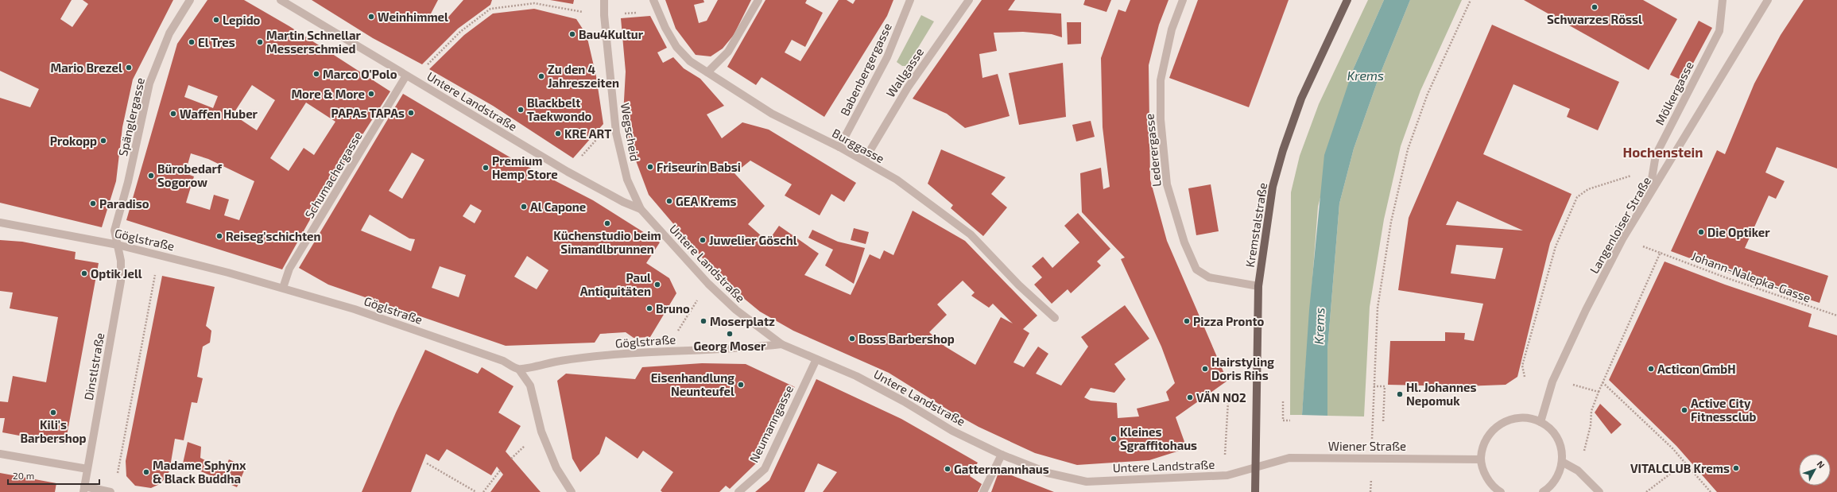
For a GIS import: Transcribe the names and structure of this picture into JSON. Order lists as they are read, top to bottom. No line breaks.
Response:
{"streets":{"main road":["Kremstalstraße"],"street":["Babenbergergasse","Wallgasse","Mölkergasse","Untere Landstraße","Spänglergasse","Wegscheid","Burggasse","Lederergasse","Schumachergasse","Langenloiser Straße","Göglstraße","Dinstlstraße","Neumanngasse","Wiener Straße"],"path":["Johann-Nalepka-Gasse"]},"crossings":[["Babenbergergasse","Burggasse"],["Wallgasse","Burggasse"],["Mölkergasse","Langenloiser Straße"],["Untere Landstraße","Wegscheid"],["Untere Landstraße","Schumachergasse"],["Untere Landstraße","Kremstalstraße"],["Untere Landstraße","Göglstraße"],["Untere Landstraße","Neumanngasse"],["Untere Landstraße","Wiener Straße"],["Spänglergasse","Göglstraße"],["Spänglergasse","Dinstlstraße"],["Lederergasse","Kremstalstraße"],["Schumachergasse","Göglstraße"],["Kremstalstraße","Wiener Straße"],["Göglstraße","Dinstlstraße"]],"districts":["Hochenstein"],"water":["Krems"],"places":["Schwarzes Rössl","Weinhimmel","Lepido","Bau4Kultur","El Tres","Martin Schnellar Messerschmied","Mario Brezel","Marco O'Polo","Zu den 4 Jahreszeiten","More & More","Blackbelt Taekwondo","PAPAs TAPAs","Waffen Huber","KRE ART","Prokopp","Friseurin Babsi","Premium Hemp Store","Bürobedarf Sogorow","GEA Krems","Paradiso","Al Capone","Küchenstudio beim Simandlbrunnen","Die Optiker","Reiseg'schichten","Juwelier Göschl","Optik Jell","Paul Antiquitäten","Bruno","Moserplatz","Pizza Pronto","Georg Moser","Boss Barbershop","Hairstyling Doris Rihs","Acticon GmbH","Eisenhandlung Neunteufel","Hl. Johannes Nepomuk","VÄN NO2","Active City Fitnessclub","Kili's Barbershop","Kleines Sgraffitohaus","VITALCLUB Krems","Gattermannhaus","Madame Sphynx & Black Buddha"],"scale_bar":"20 m","north":"top right"}
